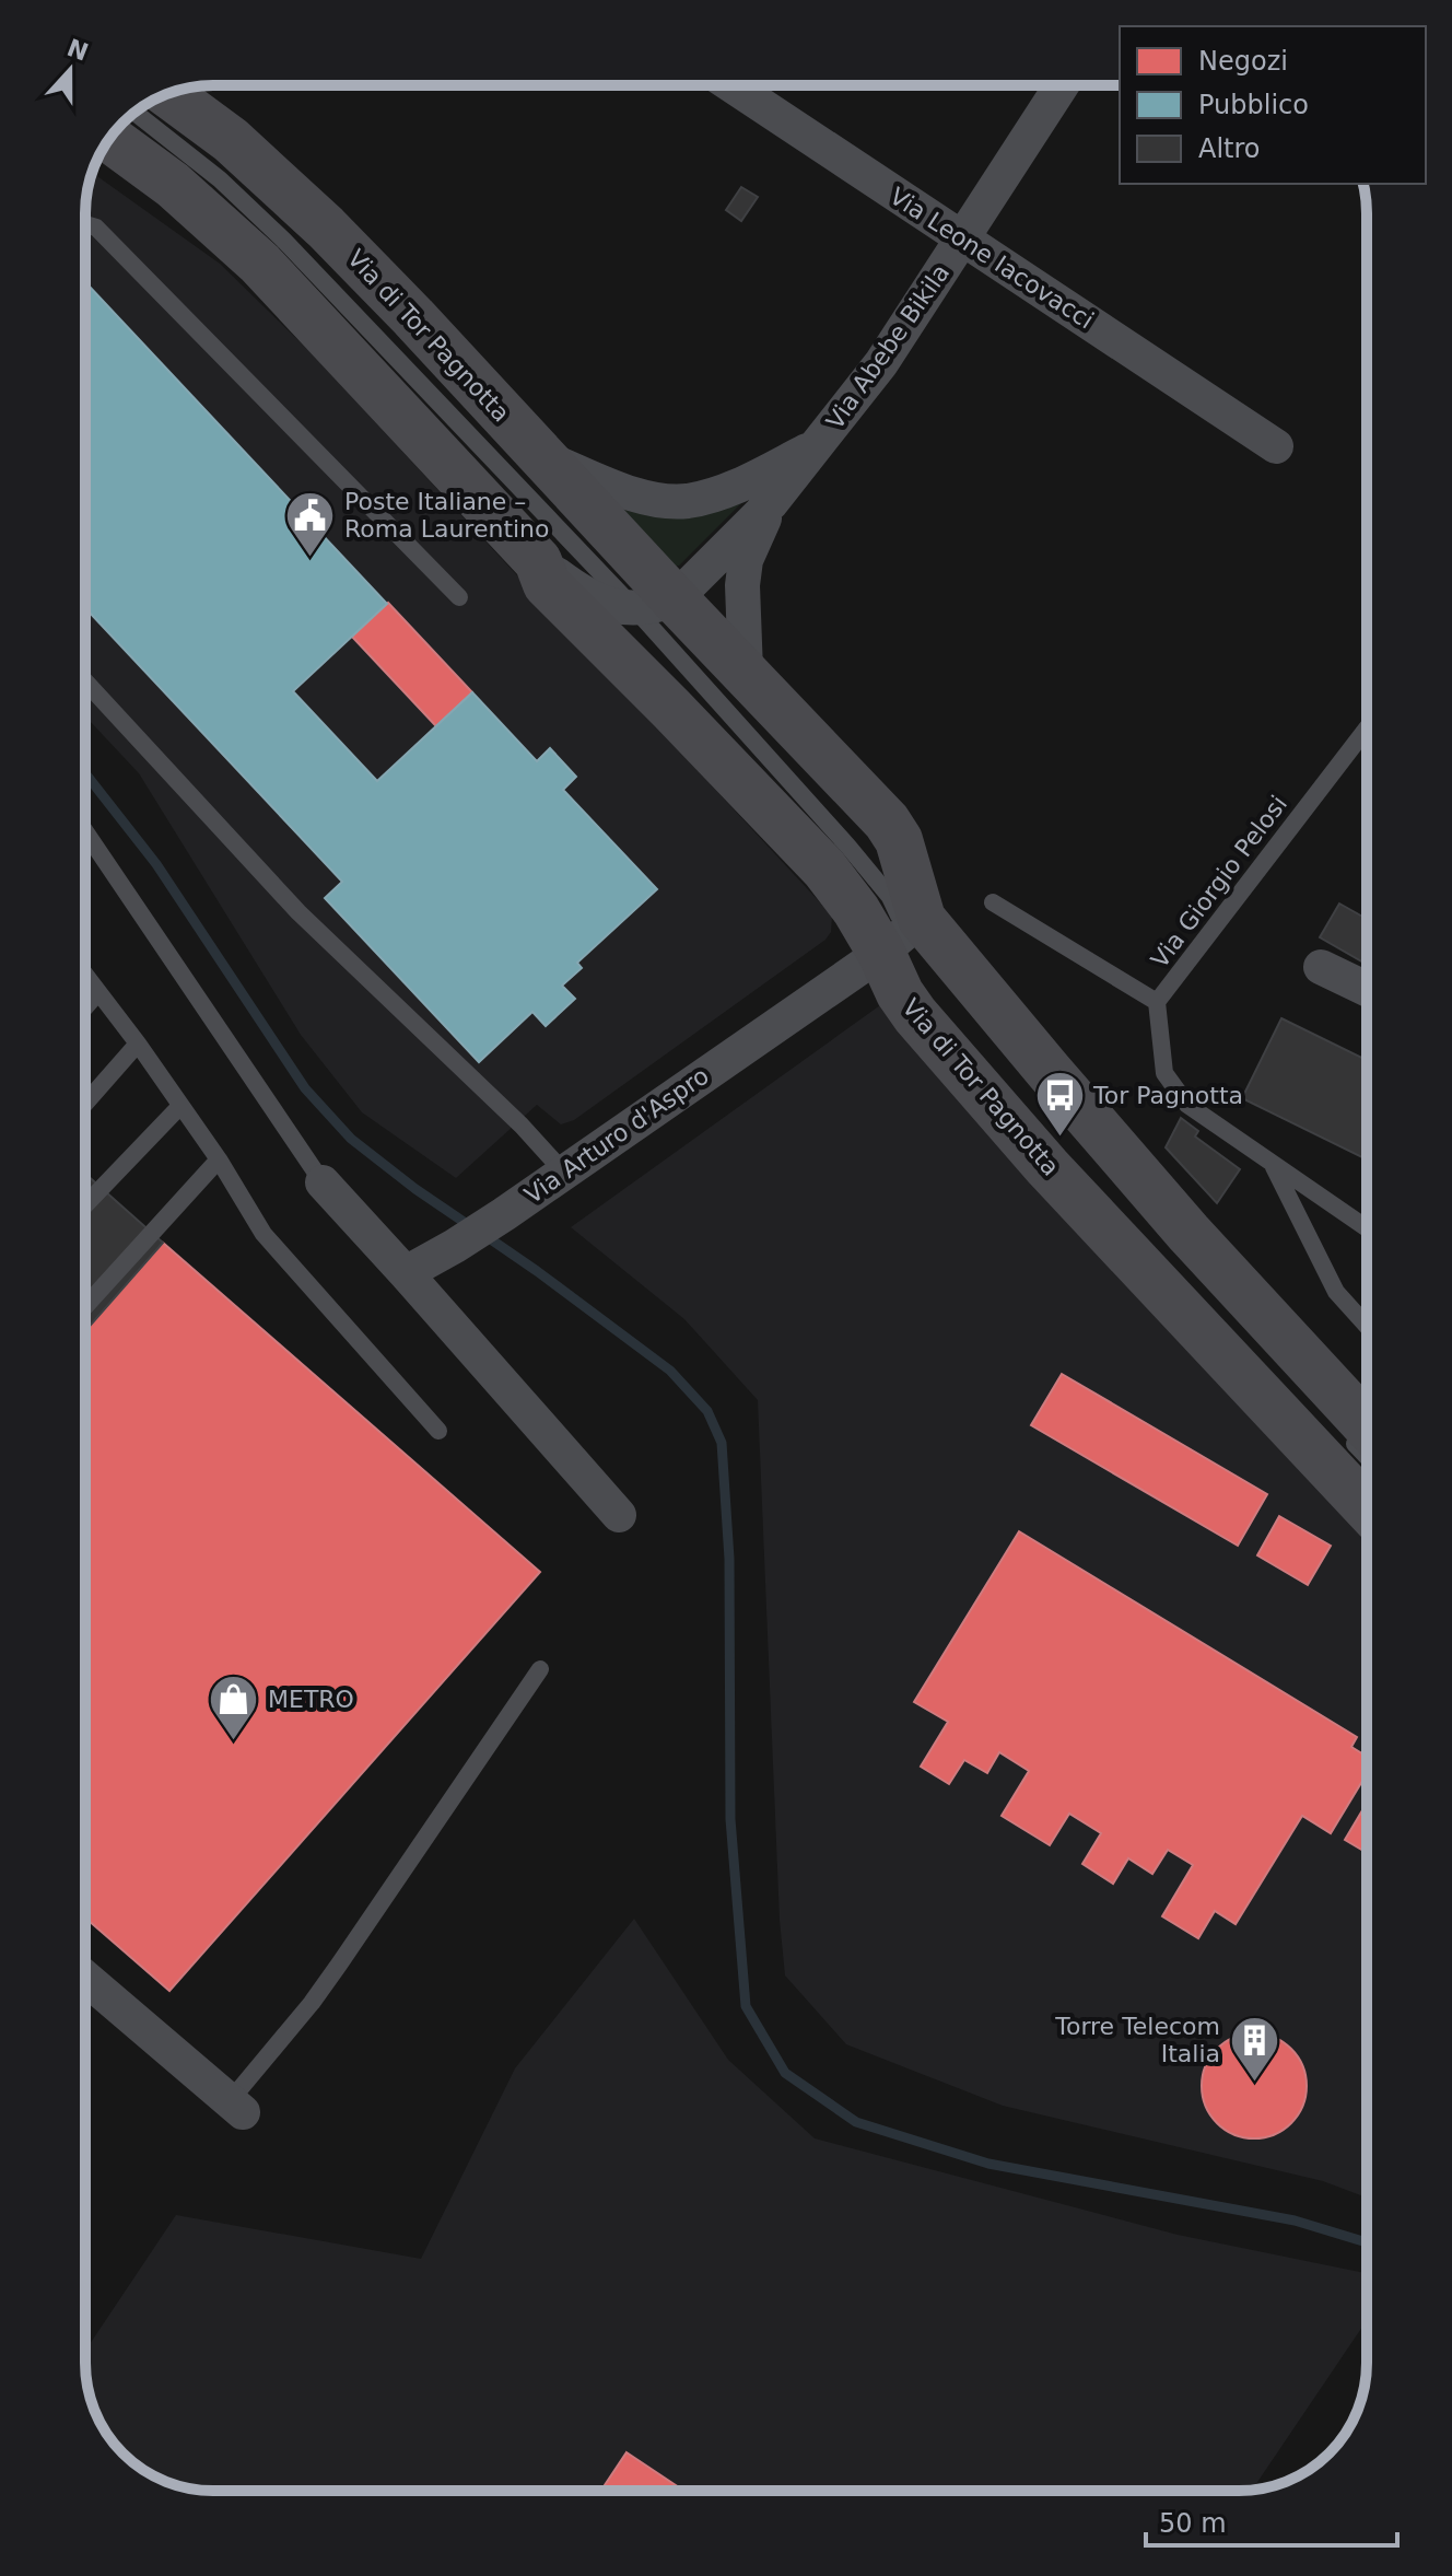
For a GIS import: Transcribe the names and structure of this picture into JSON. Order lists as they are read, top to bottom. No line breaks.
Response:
{"streets":{"street":["Via Leone Iacovacci","Via di Tor Pagnotta","Via Abebe Bikila","Via Arturo d'Aspro"],"lane":["Via Giorgio Pelosi"]},"crossings":[["Via Leone Iacovacci","Via Abebe Bikila"],["Via di Tor Pagnotta","Via Abebe Bikila"],["Via di Tor Pagnotta","Via Arturo d'Aspro"]],"places":{"public building":["Poste Italiane – Roma Laurentino"],"bus stop":["Tor Pagnotta"],"shop":["METRO"],"building":["Torre Telecom Italia"]},"legend":["Negozi","Pubblico","Altro"],"scale_bar":"50 m","north":"top"}
